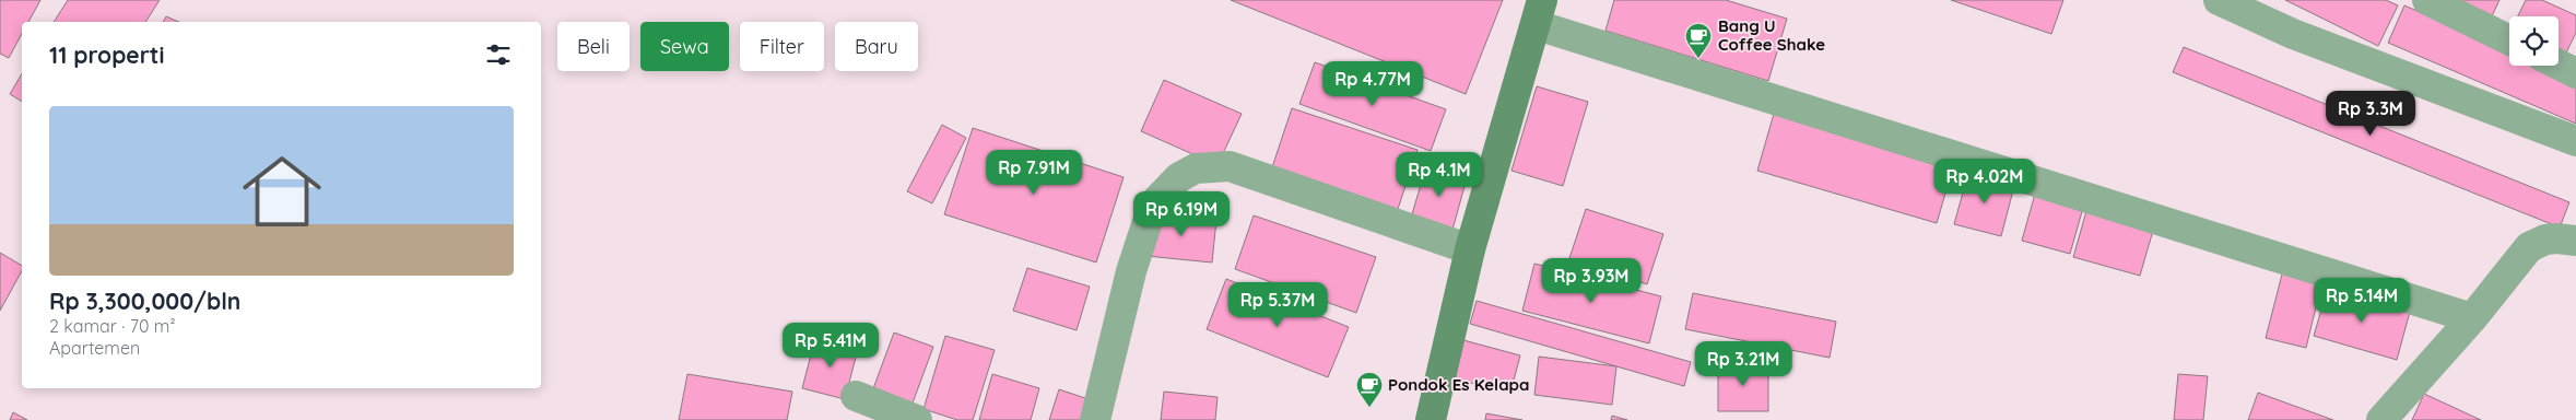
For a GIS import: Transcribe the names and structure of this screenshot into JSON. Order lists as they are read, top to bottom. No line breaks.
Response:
{"places":{"cafe":["Bang U Coffee Shake","Pondok Es Kelapa"]},"page":{"chip":["Beli","Sewa","Filter","Baru"],"heading":"11 properti","price":["Rp 4.77M","Rp 3.3M","Rp 7.91M","Rp 4.1M","Rp 4.02M","Rp 6.19M","Rp 3.93M","Rp 5.14M","Rp 5.37M","Rp 5.41M","Rp 3.21M"],"list":[{"name":"Rp 3,300,000/bln","note":"2 kamar · 70 m² · Apartemen"}]}}
